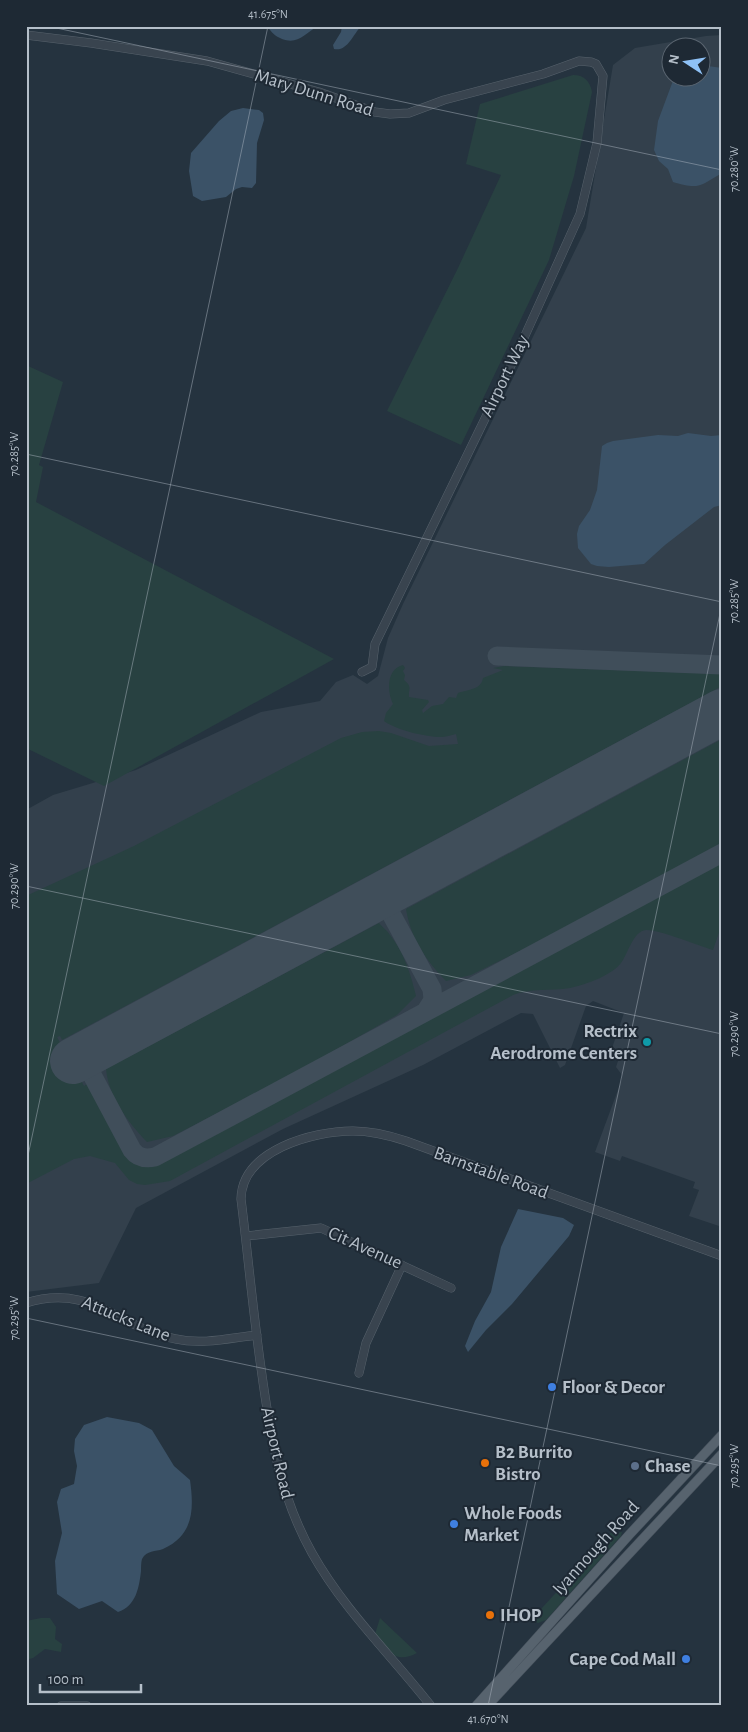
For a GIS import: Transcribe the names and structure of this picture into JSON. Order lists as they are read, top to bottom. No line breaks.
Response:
{"streets":{"main road":["Iyannough Road"],"street":["Mary Dunn Road","Airport Way","Barnstable Road","Cit Avenue","Attucks Lane","Airport Road"]},"crossings":[["Mary Dunn Road","Airport Way"],["Barnstable Road","Airport Road"],["Cit Avenue","Airport Road"],["Attucks Lane","Airport Road"]],"places":["Rectrix Aerodrome Centers","Floor & Decor","B2 Burrito Bistro","Chase","Whole Foods Market","IHOP","Cape Cod Mall"],"scale_bar":"100 m","north":"left","coordinates":["41.675°N","70.280°W","70.285°W","70.290°W","70.295°W","41.670°N"]}
